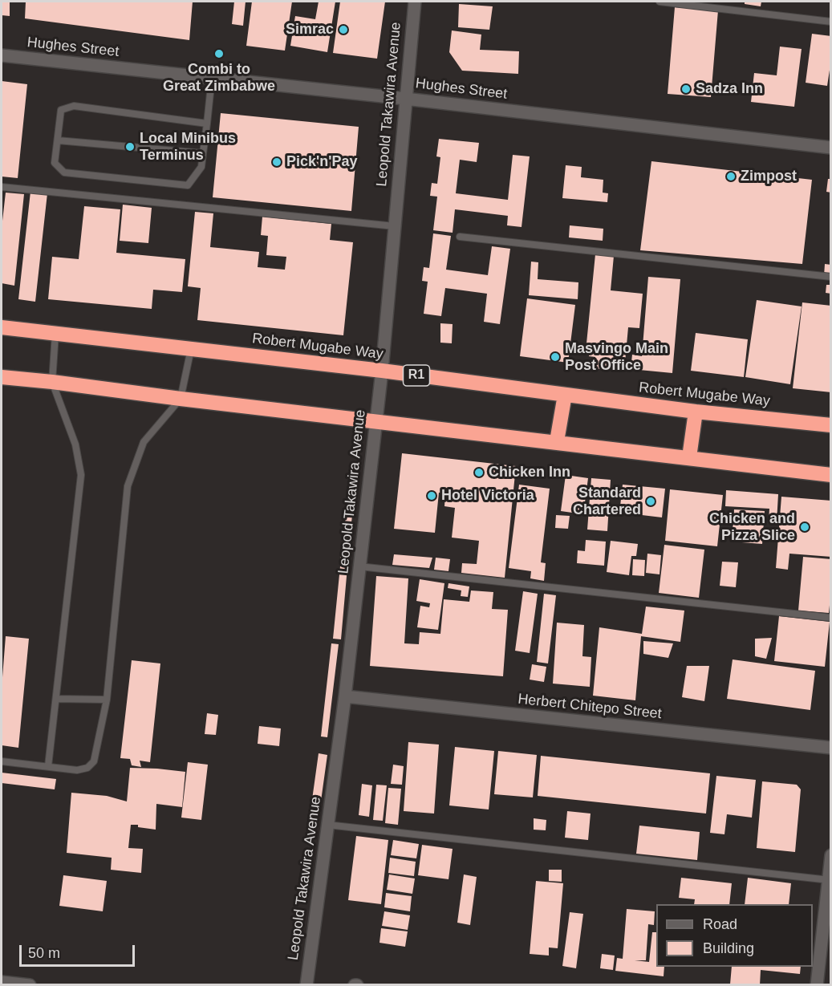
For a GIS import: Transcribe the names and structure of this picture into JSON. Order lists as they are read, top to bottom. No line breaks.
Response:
{"streets":{"highway":["Robert Mugabe Way","R1"],"street":["Hughes Street","Leopold Takawira Avenue","Herbert Chitepo Street"]},"crossings":[["Hughes Street","Leopold Takawira Avenue"],["Leopold Takawira Avenue","Robert Mugabe Way"],["Leopold Takawira Avenue","Herbert Chitepo Street"]],"places":["Simrac","Combi to Great Zimbabwe","Sadza Inn","Local Minibus Terminus","Pick'n'Pay","Zimpost","Masvingo Main Post Office","Chicken Inn","Hotel Victoria","Standard Chartered","Chicken and Pizza Slice"],"legend":["Road","Building"],"scale_bar":"50 m"}
